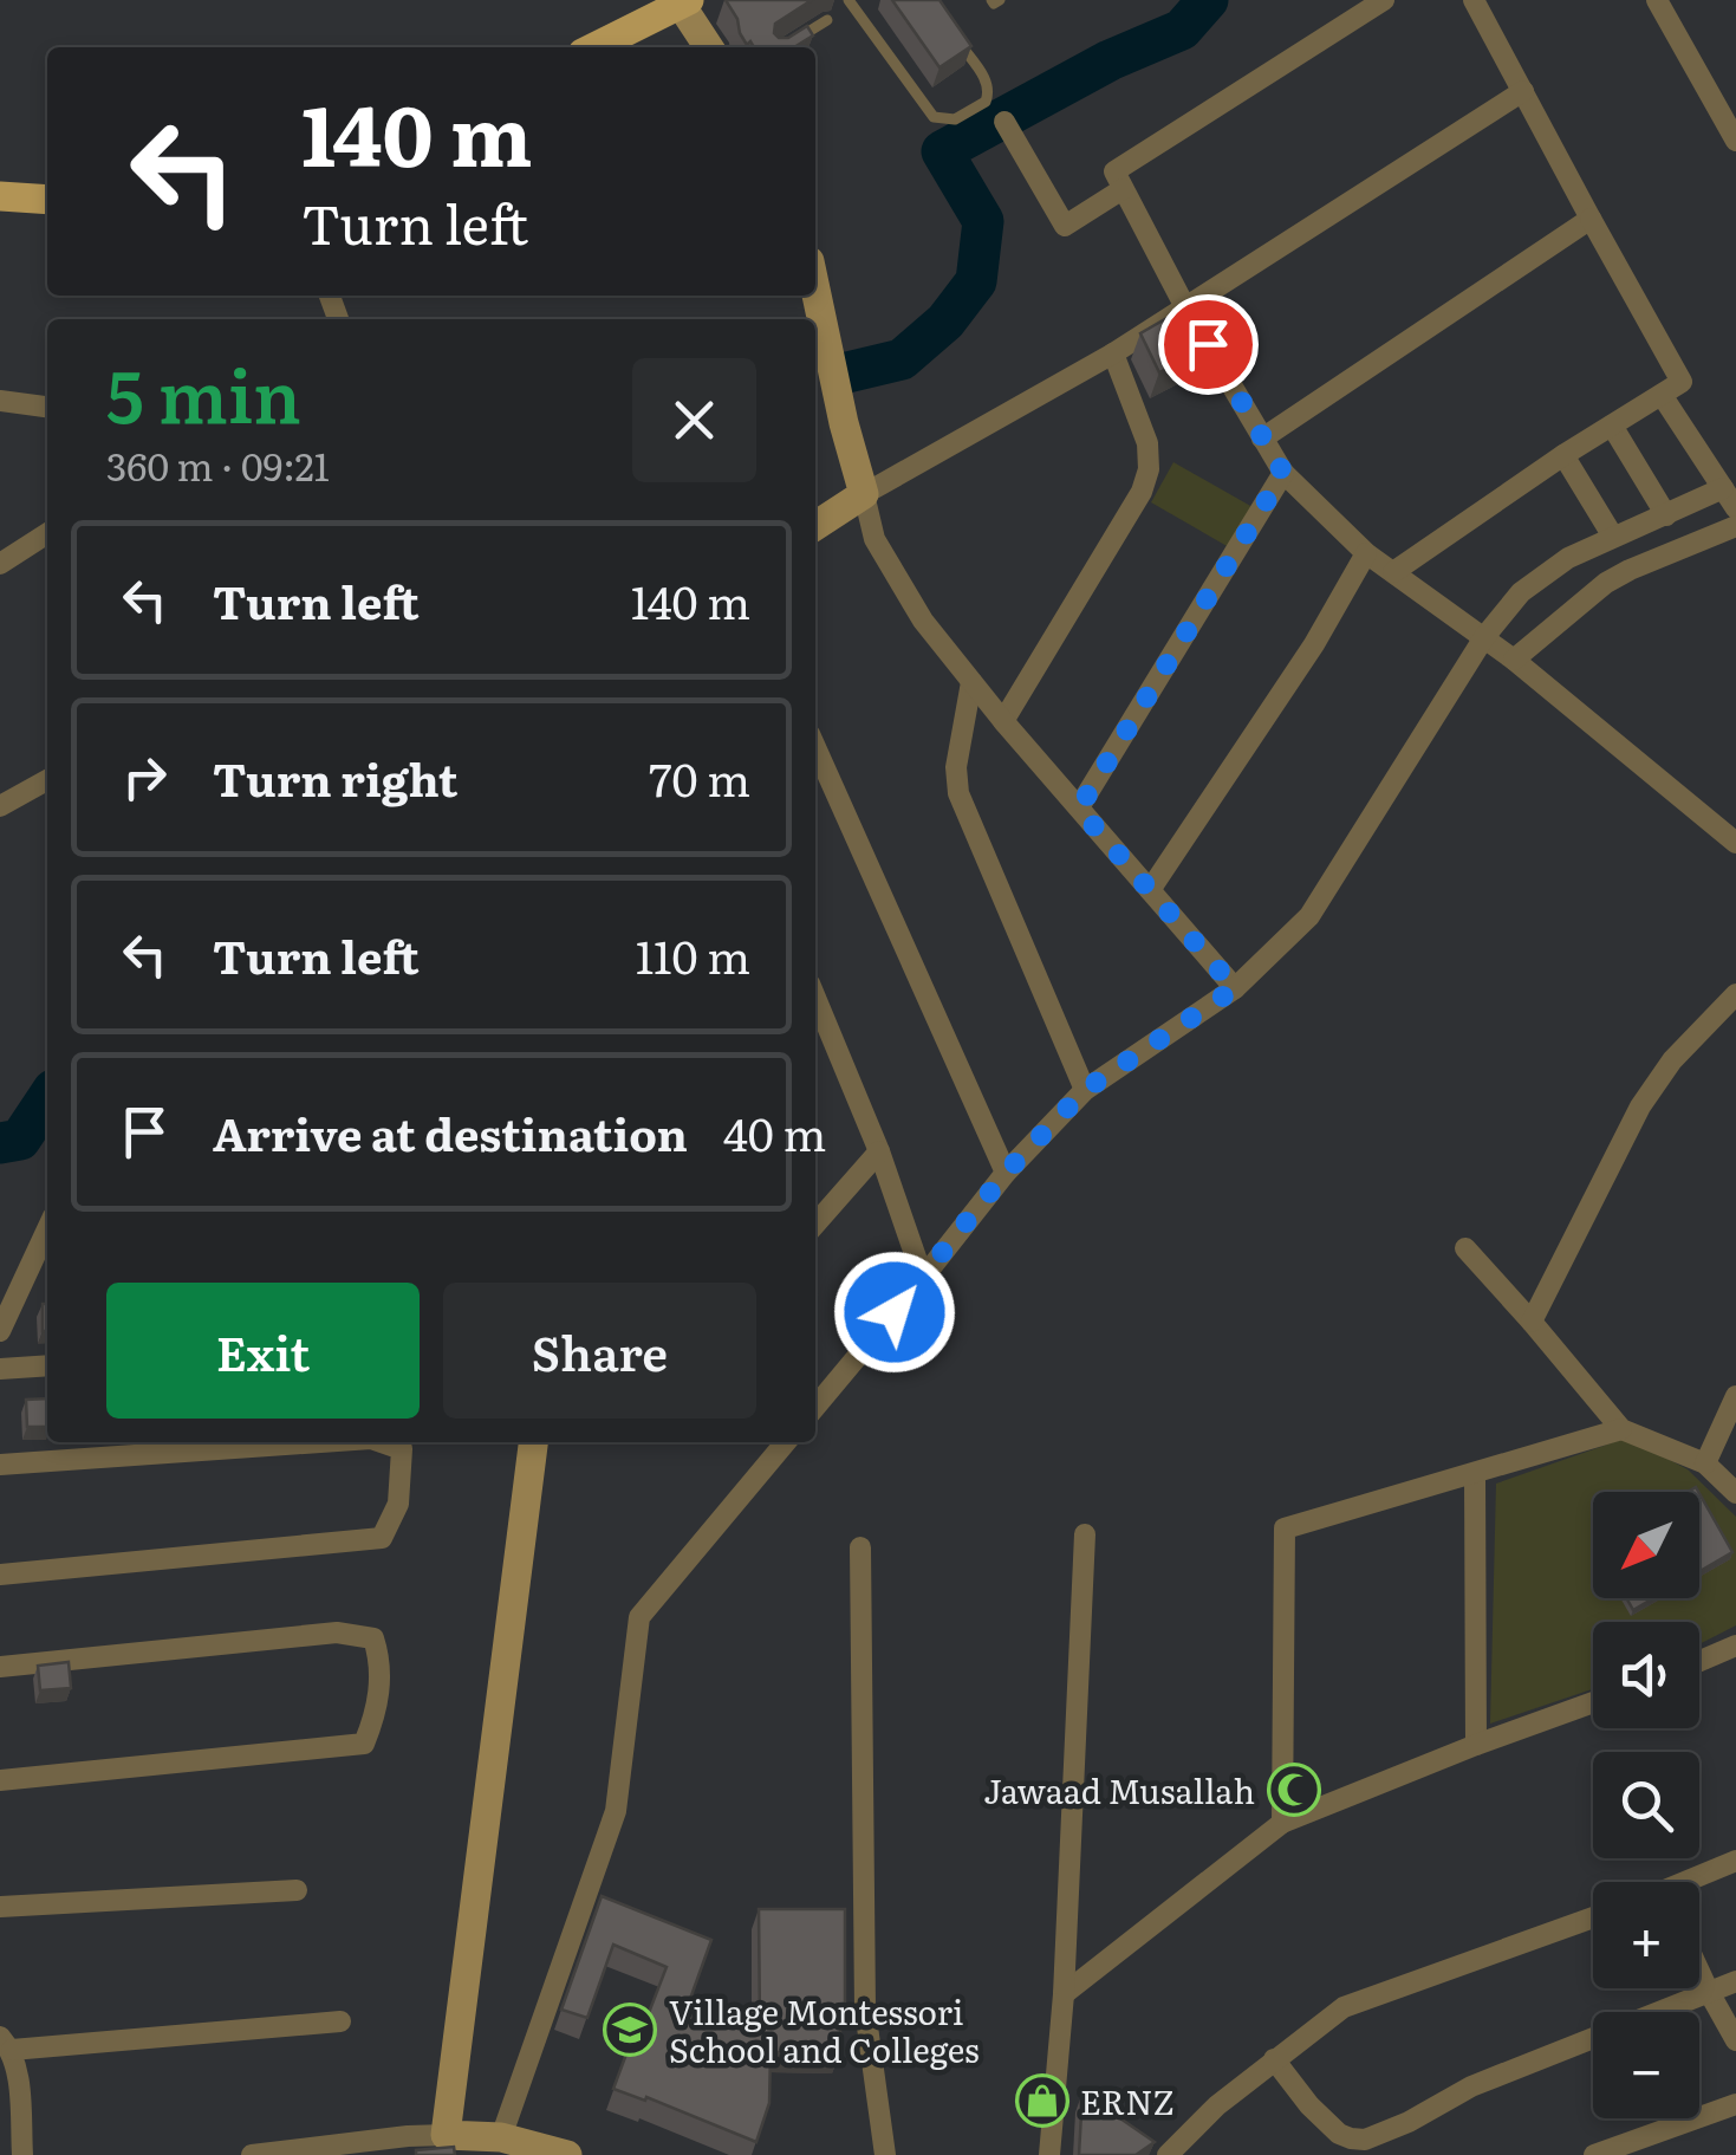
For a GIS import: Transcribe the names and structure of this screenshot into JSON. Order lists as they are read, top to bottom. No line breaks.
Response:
{"places":{"mosque":["Jawaad Musallah"],"school or university":["Village Montessori School and Colleges"],"shop":["ERNZ"]},"north":"bottom left","page":{"turn":["140 m","Turn left"],"heading":["5 min","360 m · 09:21"],"list":[{"name":"Turn left","value":"140 m"},{"name":"Turn right","value":"70 m"},{"name":"Turn left","value":"110 m"},{"name":"Arrive at destination","value":"40 m"}],"buttons":["Exit","Share"],"map_buttons":["+","−"]}}
